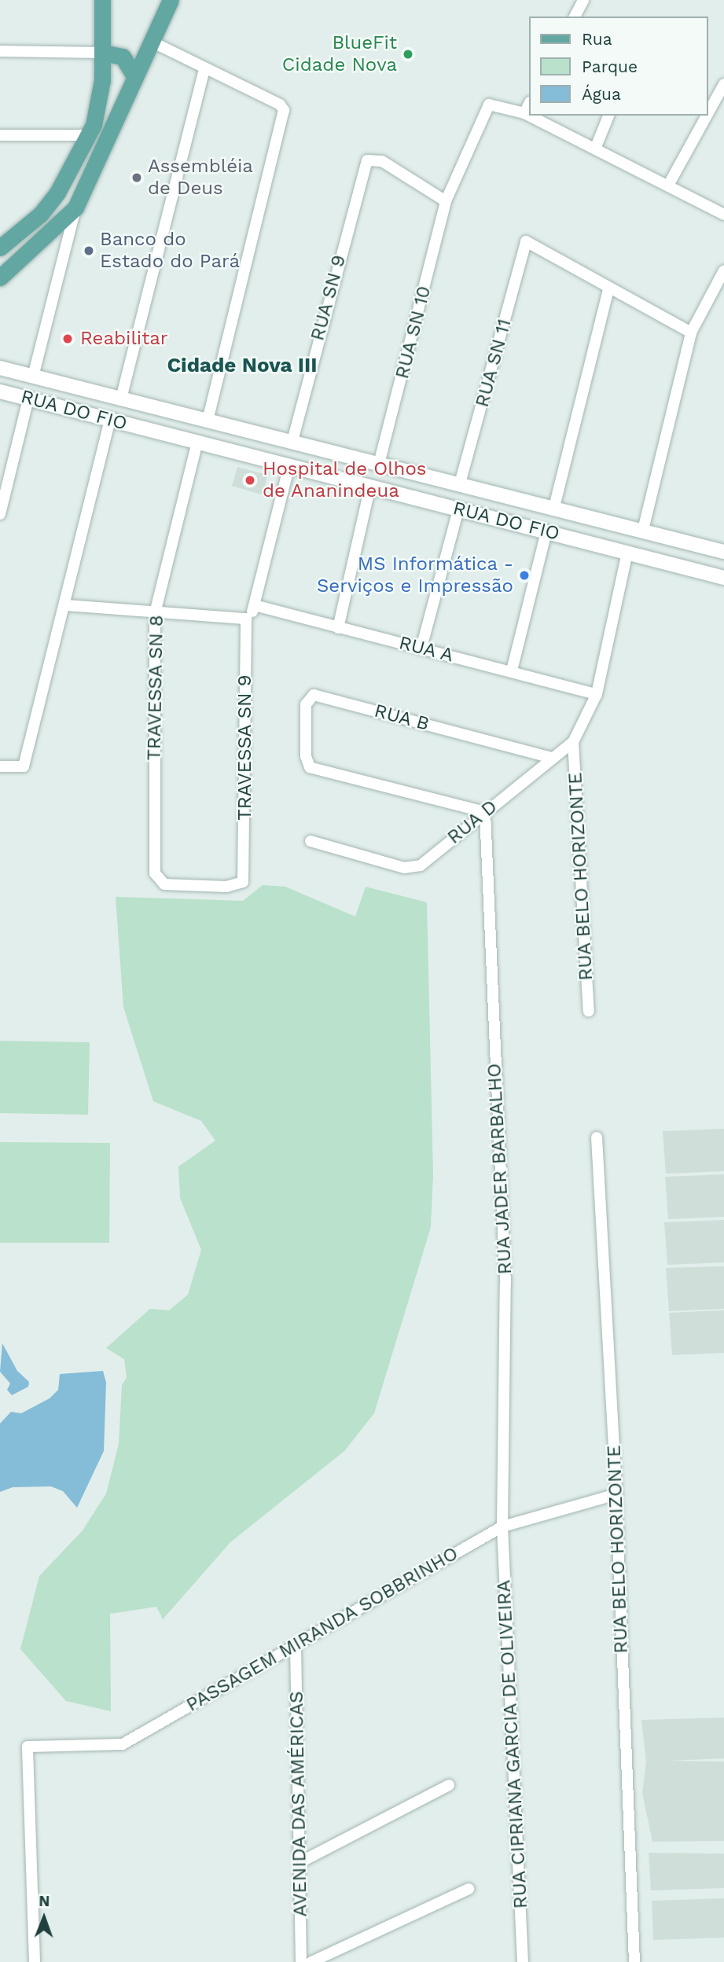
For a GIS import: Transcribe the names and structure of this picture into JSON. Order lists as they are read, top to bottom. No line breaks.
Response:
{"streets":{"street":["RUA SN 9","RUA SN 10","RUA SN 11","RUA DO FIO","RUA A","TRAVESSA SN 8","RUA B","TRAVESSA SN 9","RUA D","RUA BELO HORIZONTE","RUA JADER BARBALHO","PASSAGEM MIRANDA SOBBRINHO","RUA CIPRIANA GARCIA DE OLIVEIRA","AVENIDA DAS AMÉRICAS"]},"crossings":[["RUA SN 9","RUA SN 10"],["RUA SN 9","RUA DO FIO"],["RUA SN 10","RUA DO FIO"],["RUA SN 11","RUA DO FIO"],["RUA DO FIO","TRAVESSA SN 8"],["RUA DO FIO","RUA D"],["RUA A","RUA D"],["TRAVESSA SN 8","TRAVESSA SN 9"],["RUA B","RUA D"],["RUA B","RUA JADER BARBALHO"],["RUA D","RUA BELO HORIZONTE"],["RUA D","RUA JADER BARBALHO"],["RUA BELO HORIZONTE","PASSAGEM MIRANDA SOBBRINHO"],["RUA JADER BARBALHO","PASSAGEM MIRANDA SOBBRINHO"],["RUA JADER BARBALHO","RUA CIPRIANA GARCIA DE OLIVEIRA"],["PASSAGEM MIRANDA SOBBRINHO","RUA CIPRIANA GARCIA DE OLIVEIRA"],["PASSAGEM MIRANDA SOBBRINHO","AVENIDA DAS AMÉRICAS"]],"districts":["Cidade Nova III"],"places":["BlueFit Cidade Nova","Assembléia de Deus","Banco do Estado do Pará","Reabilitar","Hospital de Olhos de Ananindeua","MS Informática - Serviços e Impressão"],"legend":["Rua","Parque","Água"],"north":"top"}
